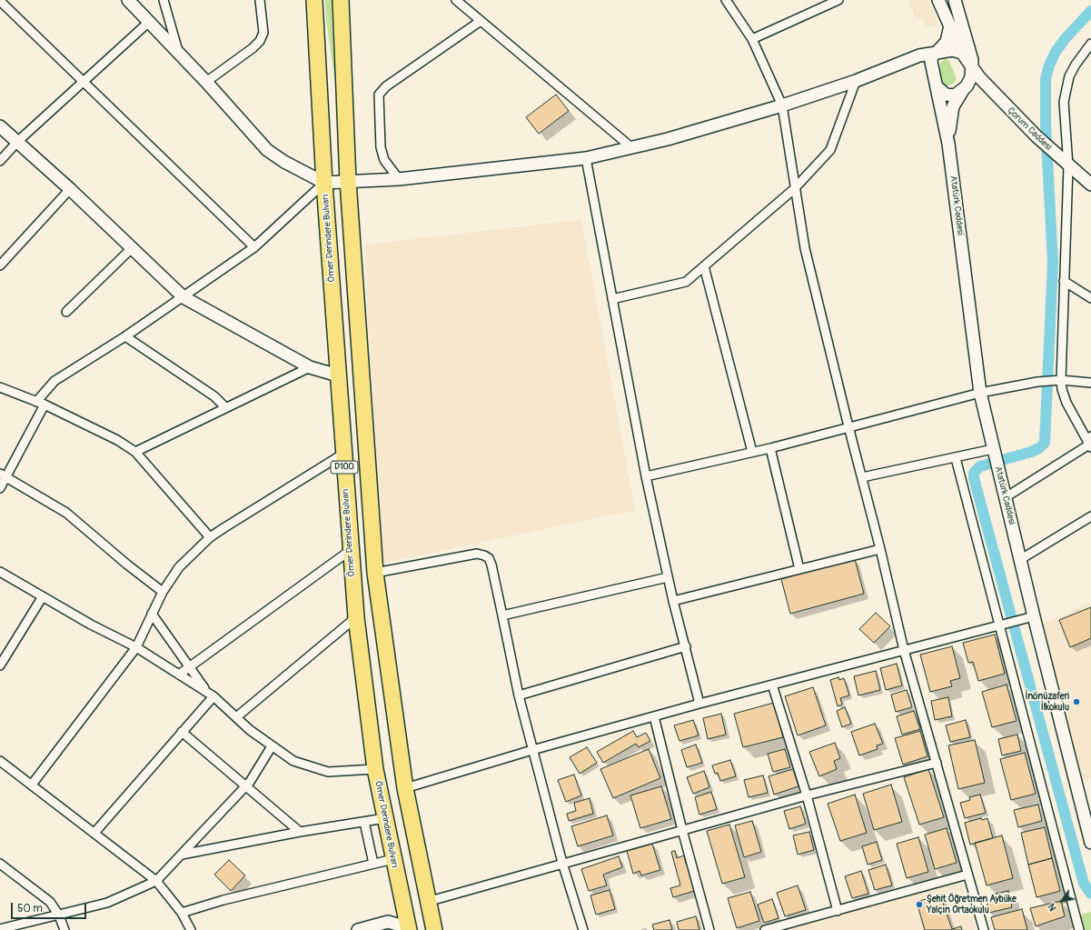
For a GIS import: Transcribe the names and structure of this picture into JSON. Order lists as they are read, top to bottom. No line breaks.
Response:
{"streets":{"highway":["Ömer Derindere Bulvarı","D100"],"street":["Çorum Caddesi","Atatürk Caddesi"]},"places":["İnönüzaferi İlkokulu","Şehit Öğretmen Aybüke Yalçın Ortaokulu"],"scale_bar":"50 m","north":"bottom left"}
